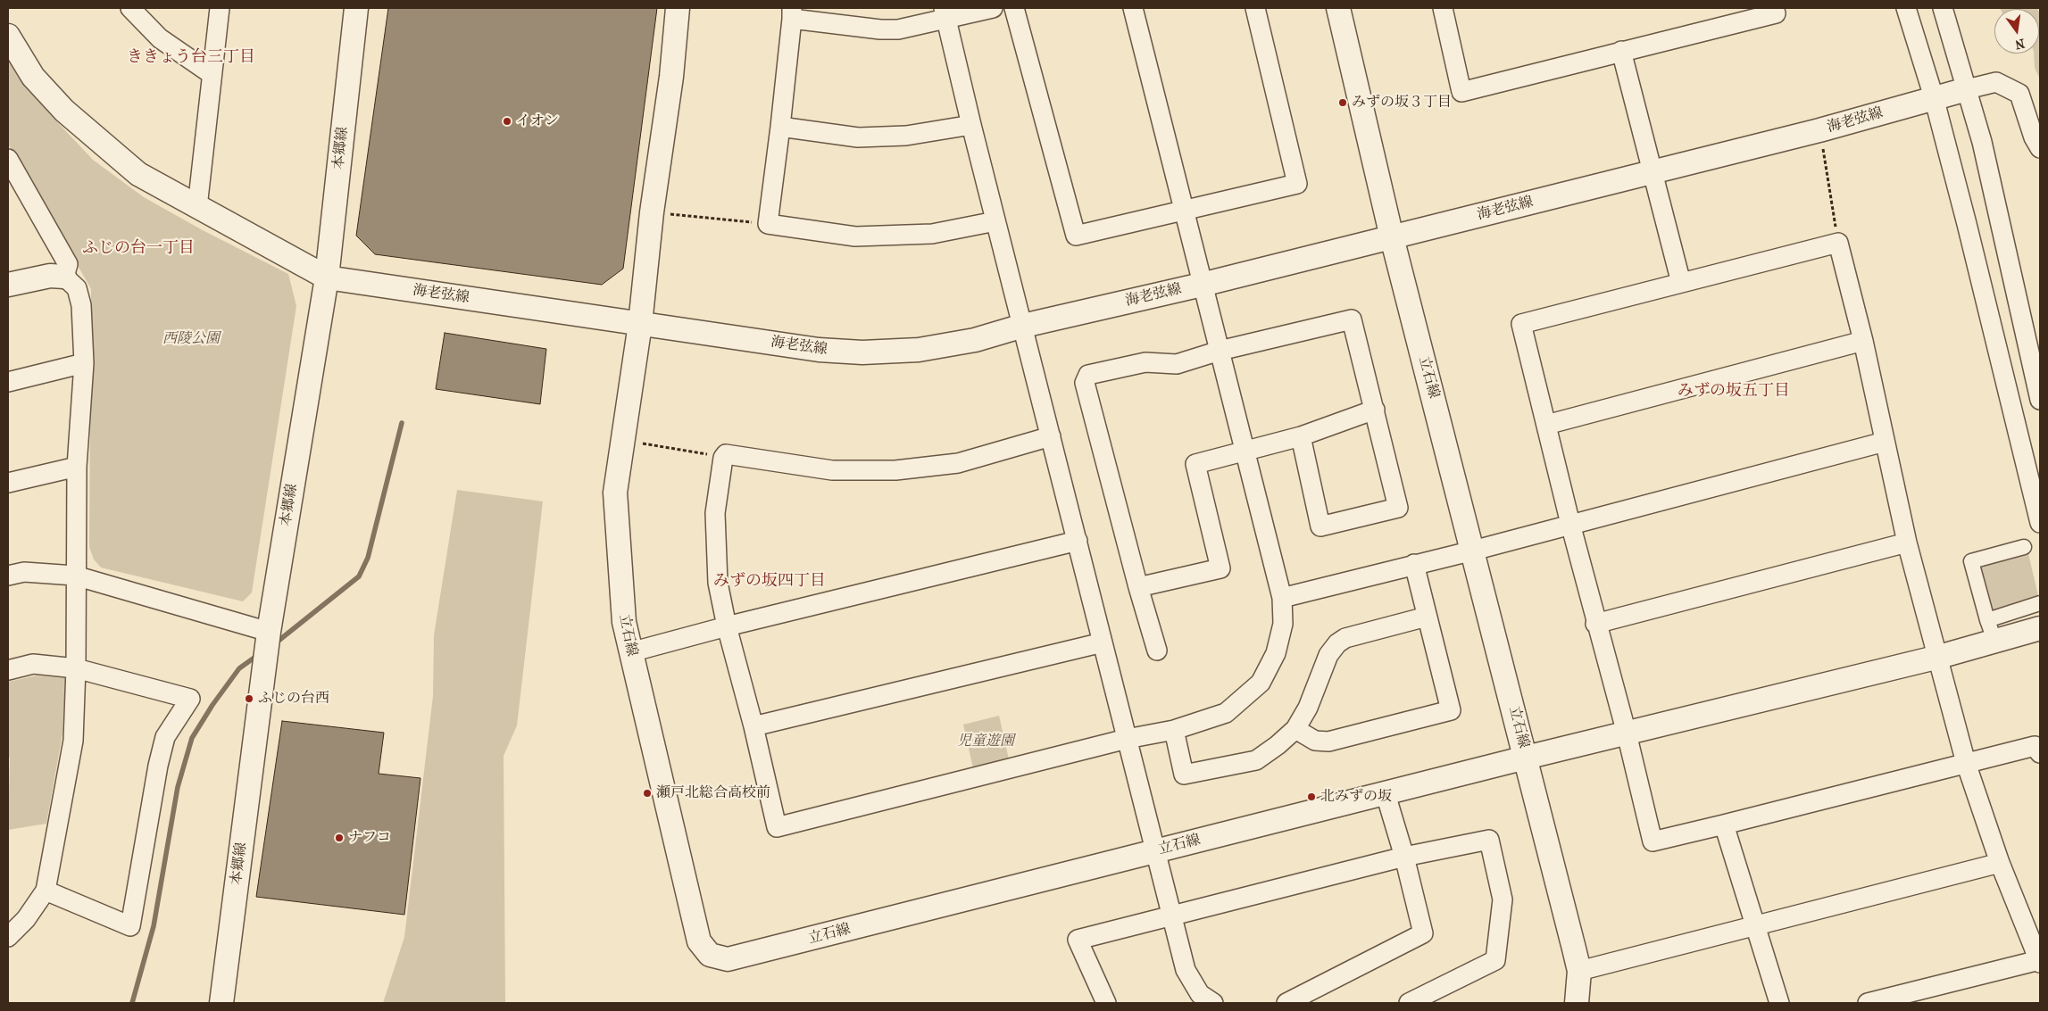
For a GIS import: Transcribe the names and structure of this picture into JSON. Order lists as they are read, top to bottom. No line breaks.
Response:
{"streets":{"street":["海老弦線","本郷線","立石線"]},"crossings":[["海老弦線","本郷線"],["海老弦線","立石線"]],"districts":["ききょう台三丁目","ふじの台一丁目","みずの坂五丁目","みずの坂四丁目"],"parks":["西陵公園","児童遊園"],"places":["みずの坂３丁目","イオン","ふじの台西","瀬戸北総合高校前","北みずの坂","ナフコ"],"north":"bottom"}
